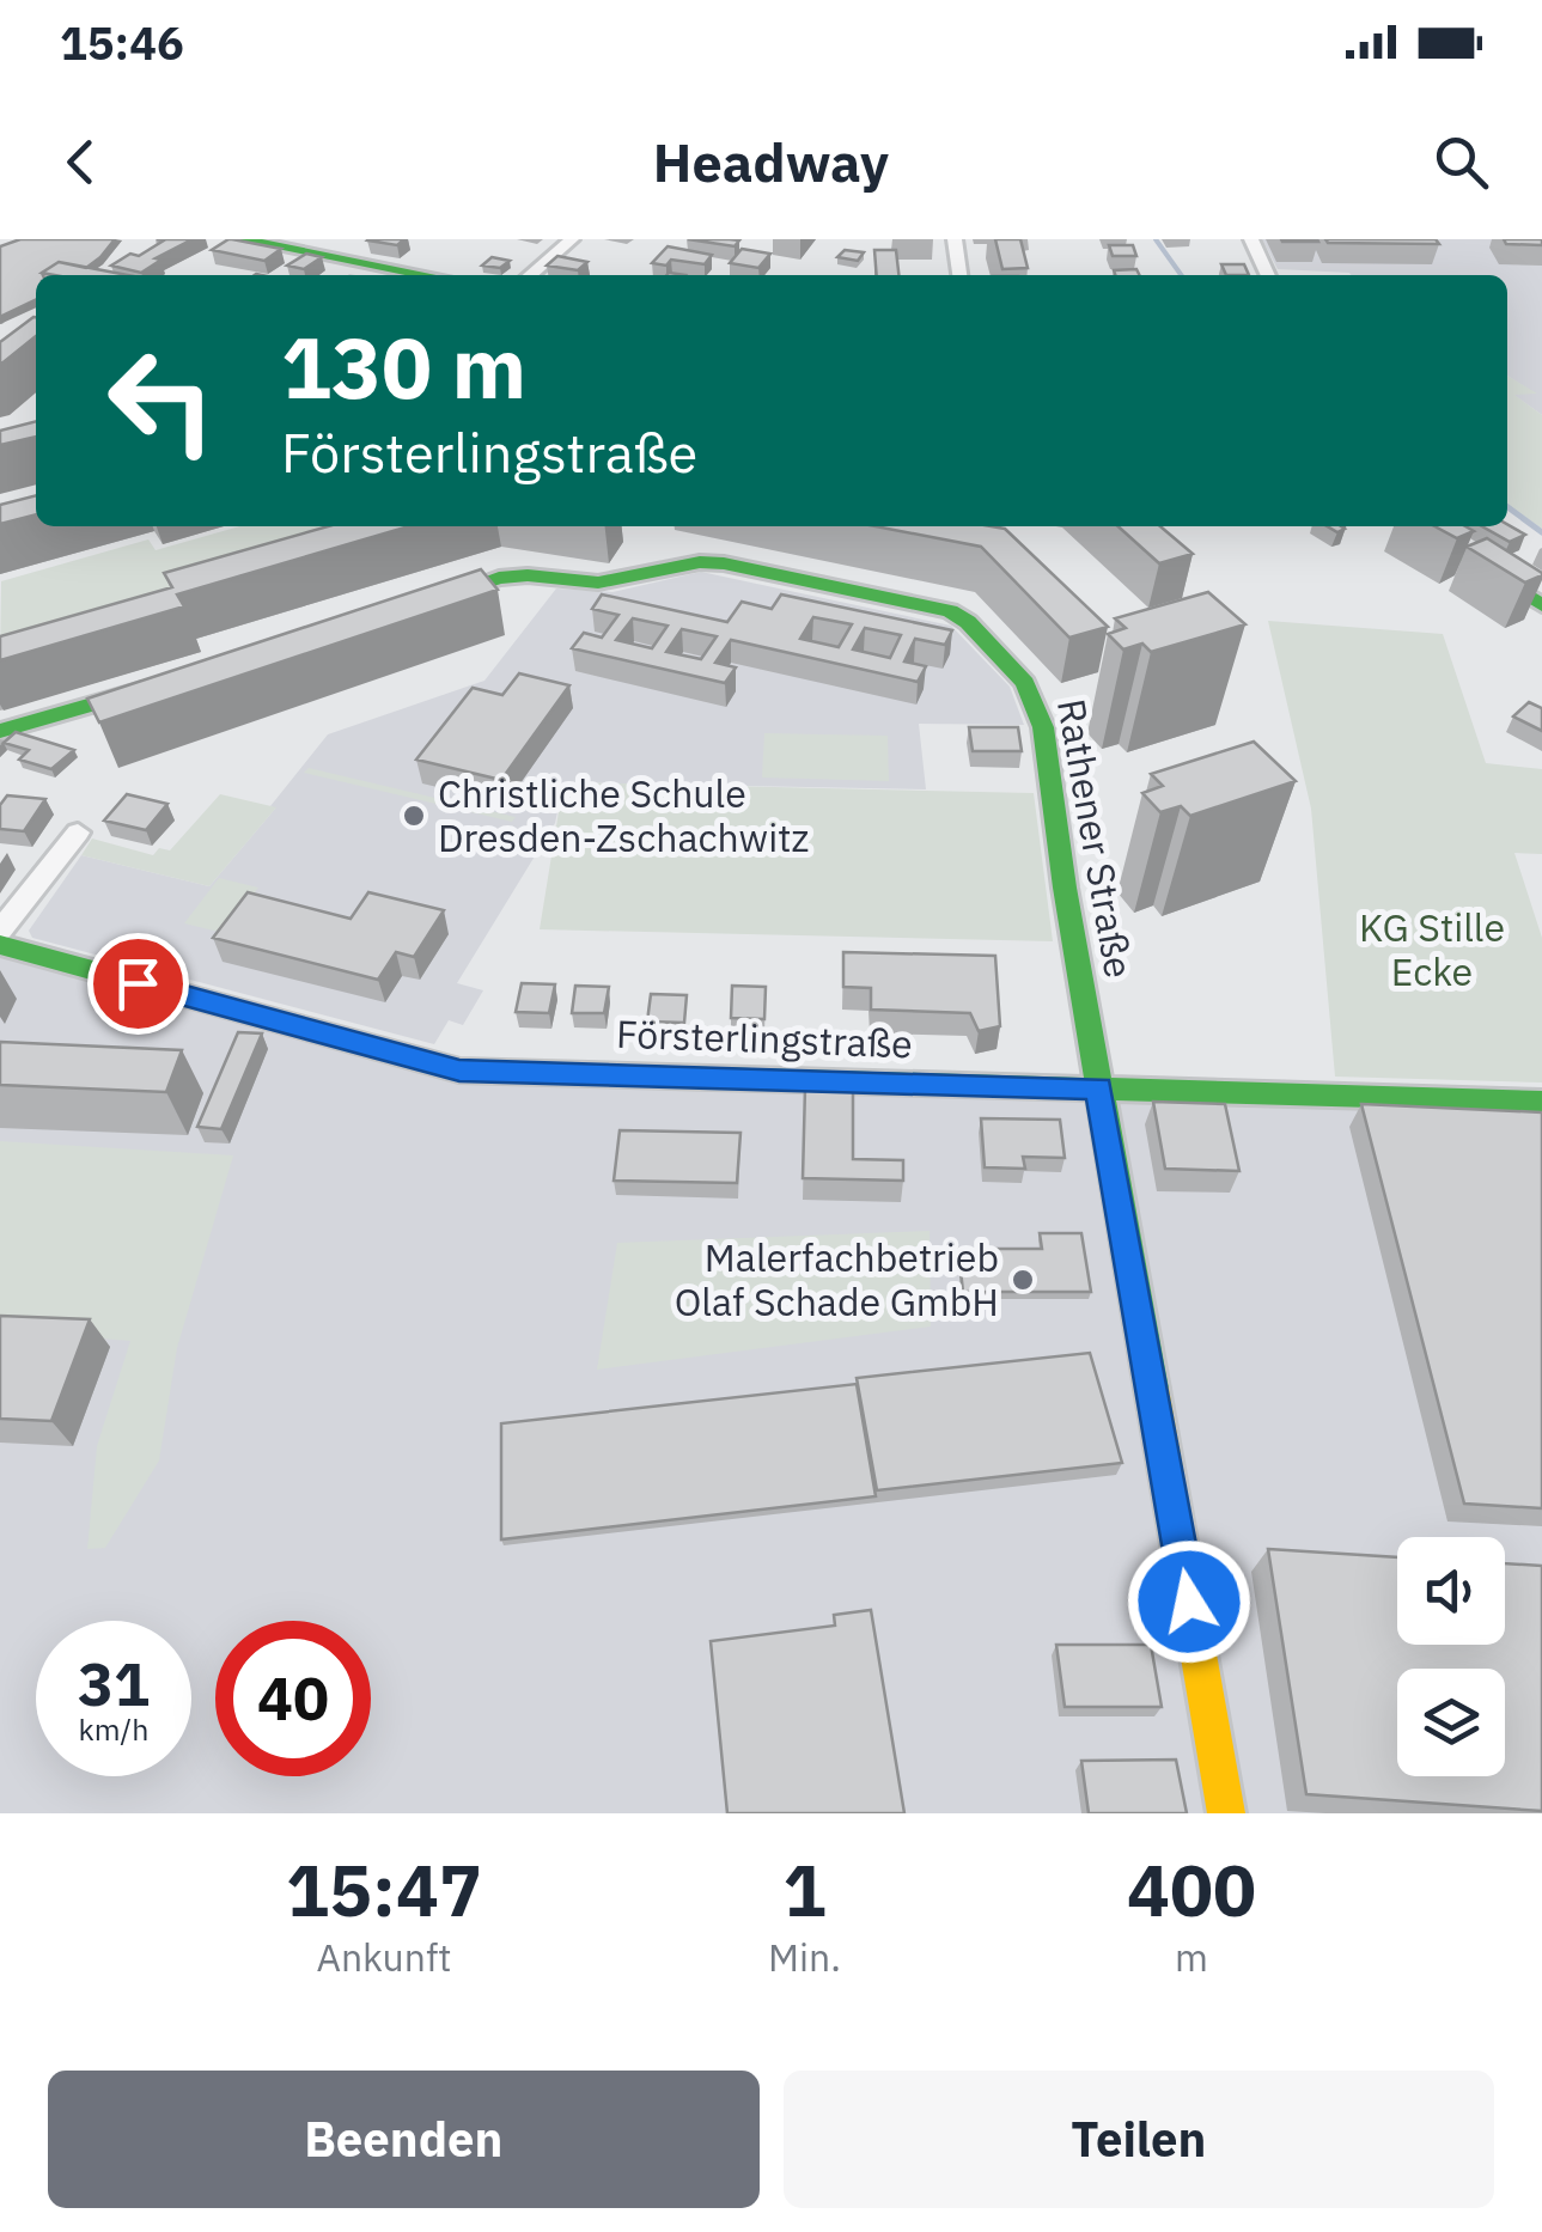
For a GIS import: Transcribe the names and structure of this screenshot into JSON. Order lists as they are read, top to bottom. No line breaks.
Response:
{"streets":{"street":["Rathener Straße","Försterlingstraße"]},"crossings":[["Rathener Straße","Försterlingstraße"]],"parks":["KG Stille Ecke"],"places":["Christliche Schule Dresden-Zschachwitz","Malerfachbetrieb Olaf Schade GmbH"],"page":{"status":"15:46","header":"Headway","turn":["130 m","Försterlingstraße"],"speed":"31 km/h","limit":"40","eta":["15:47","Ankunft","1","Min.","400","m"],"buttons":["Beenden","Teilen"]}}
